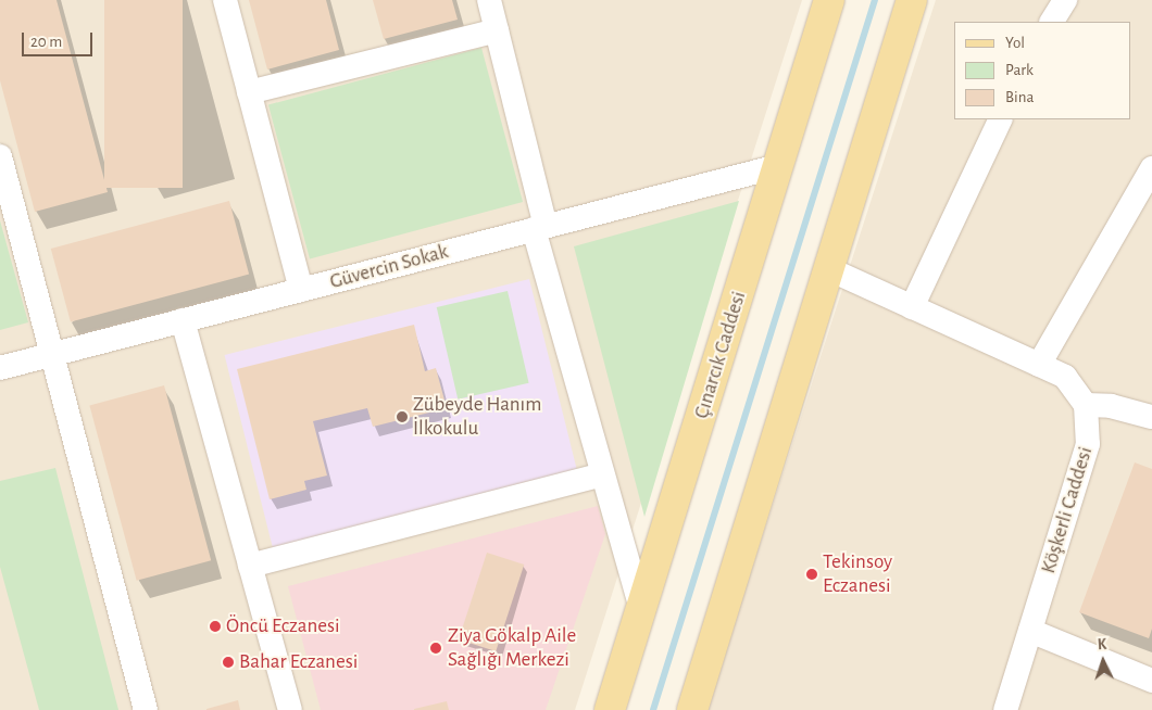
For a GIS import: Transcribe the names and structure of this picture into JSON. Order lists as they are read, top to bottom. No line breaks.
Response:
{"streets":{"main road":["Çınarcık Caddesi"],"street":["Güvercin Sokak","Köşkerli Caddesi"]},"crossings":[["Güvercin Sokak","Çınarcık Caddesi"]],"places":["Zübeyde Hanım İlkokulu","Tekinsoy Eczanesi","Öncü Eczanesi","Ziya Gökalp Aile Sağlığı Merkezi","Bahar Eczanesi"],"legend":["Yol","Park","Bina"],"scale_bar":"20 m","north":"top"}
